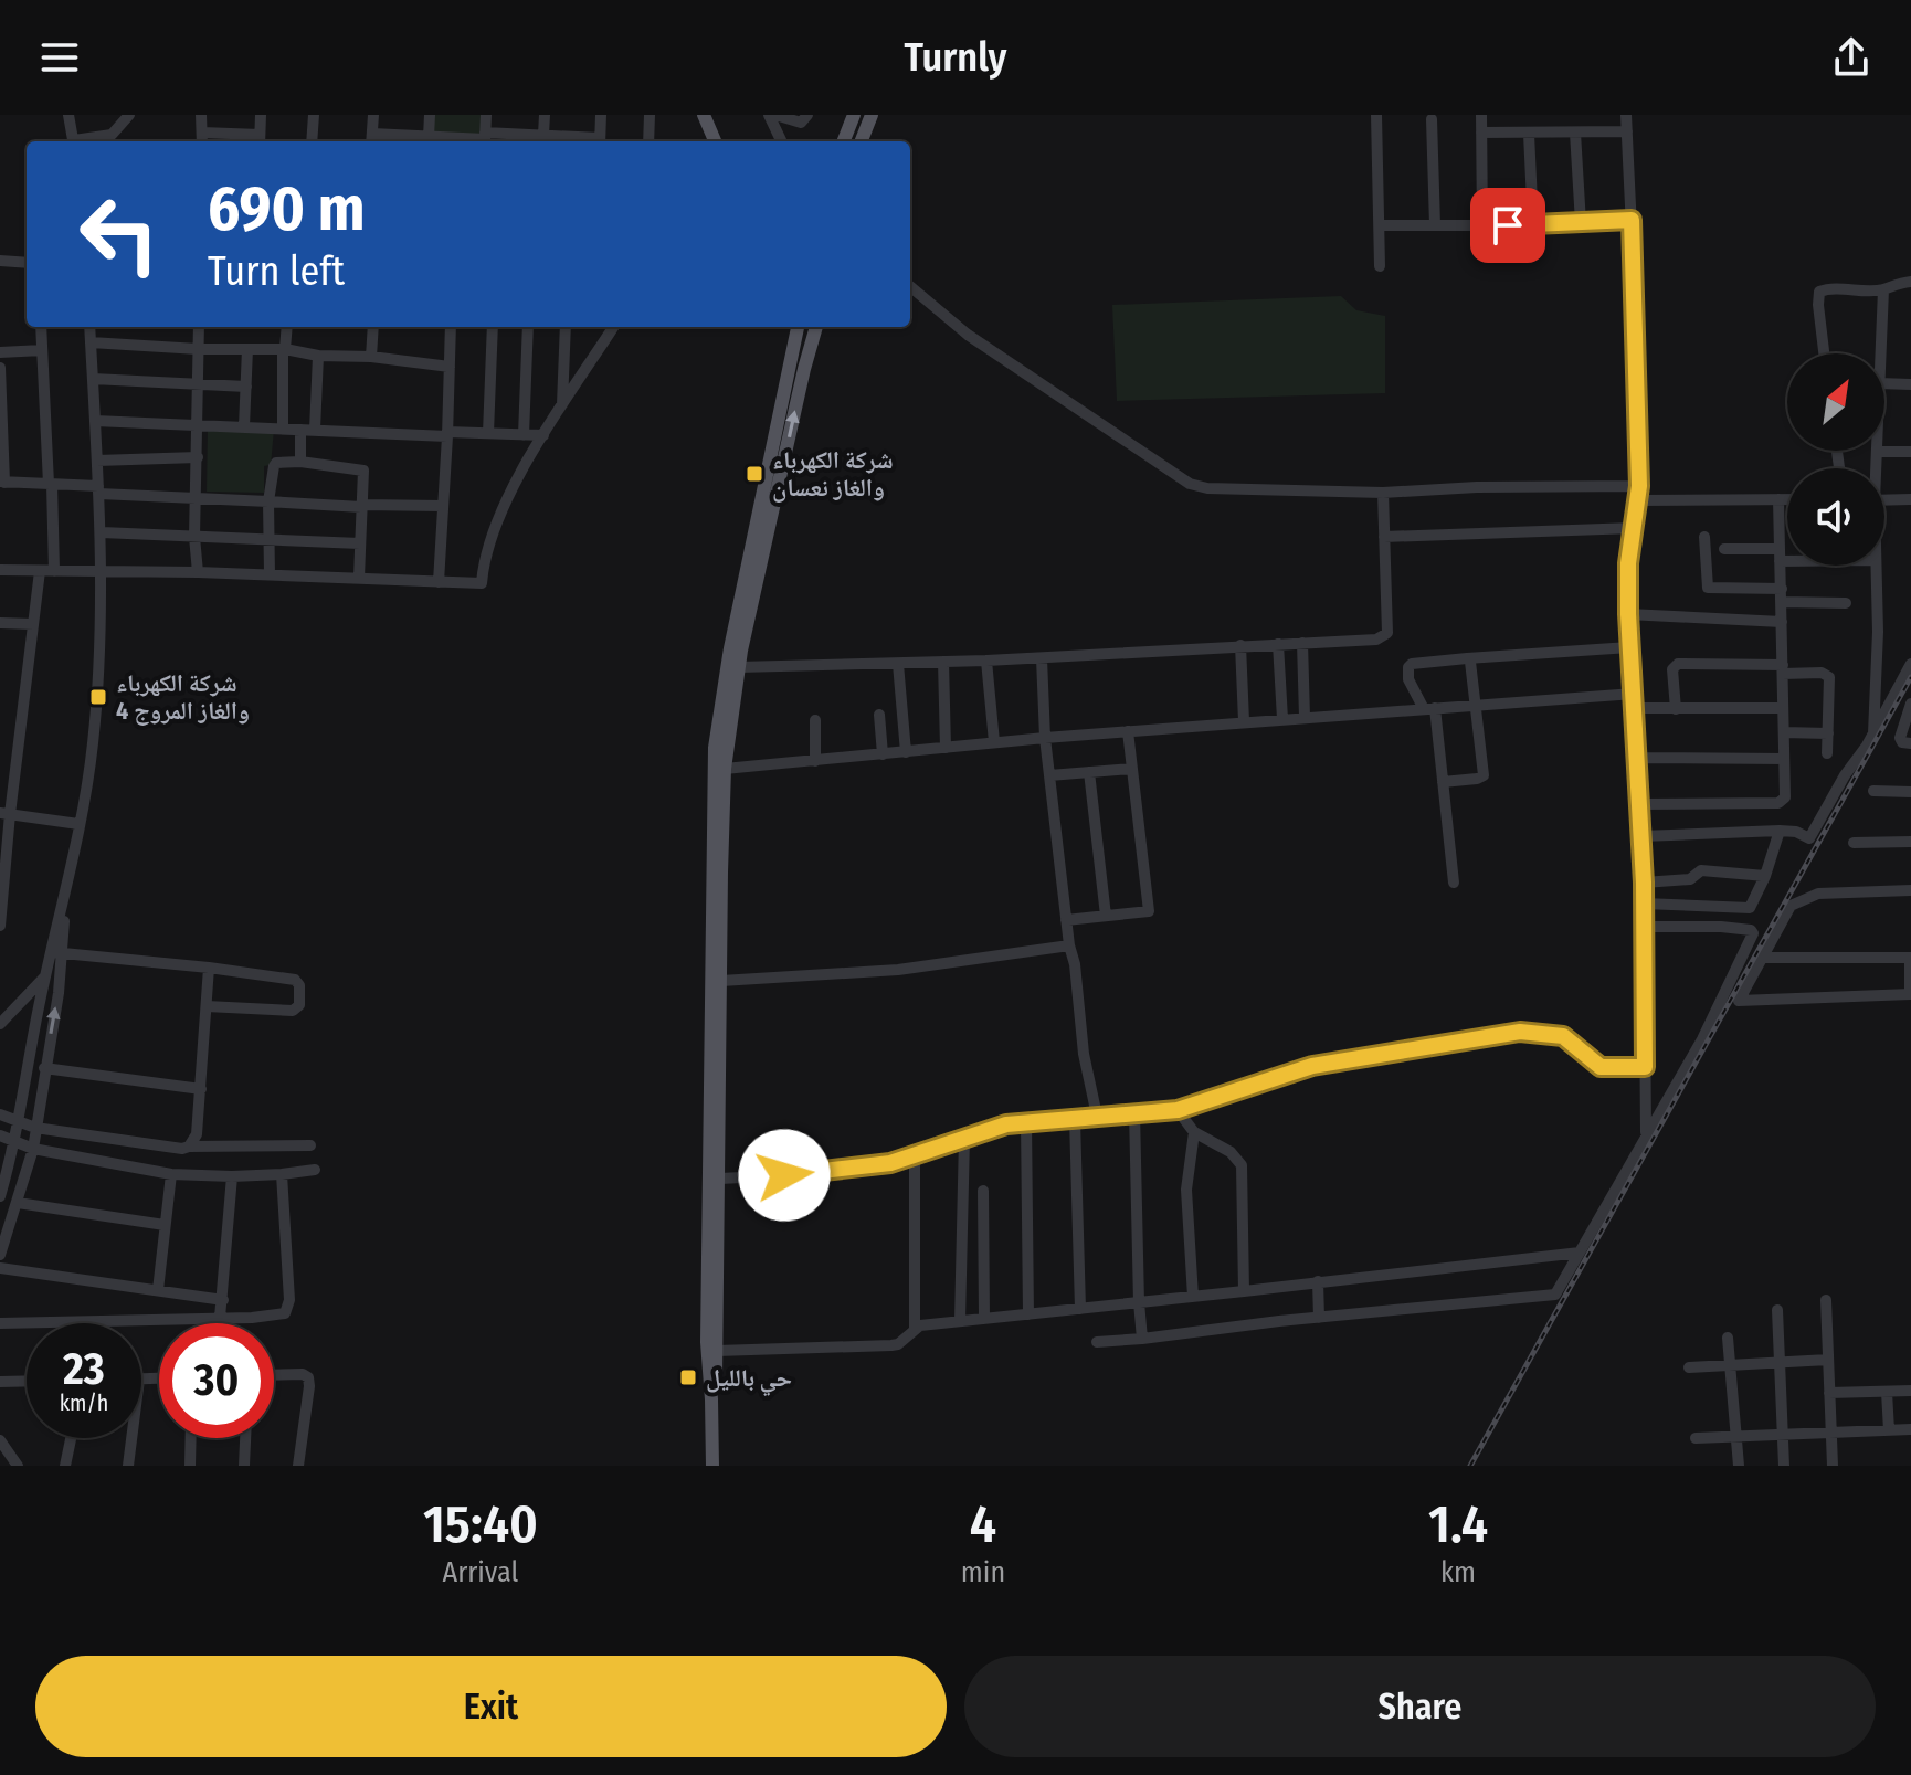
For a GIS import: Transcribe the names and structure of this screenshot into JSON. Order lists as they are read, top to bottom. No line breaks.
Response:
{"places":{"transit":["شركة الكهرباء والغاز نعسان","شركة الكهرباء والغاز المروج 4","حي بالليل"]},"north":"top right","page":{"header":"Turnly","turn":["690 m","Turn left"],"speed":"23 km/h","limit":"30","eta":["15:40","Arrival","4","min","1.4","km"],"buttons":["Exit","Share"]}}
